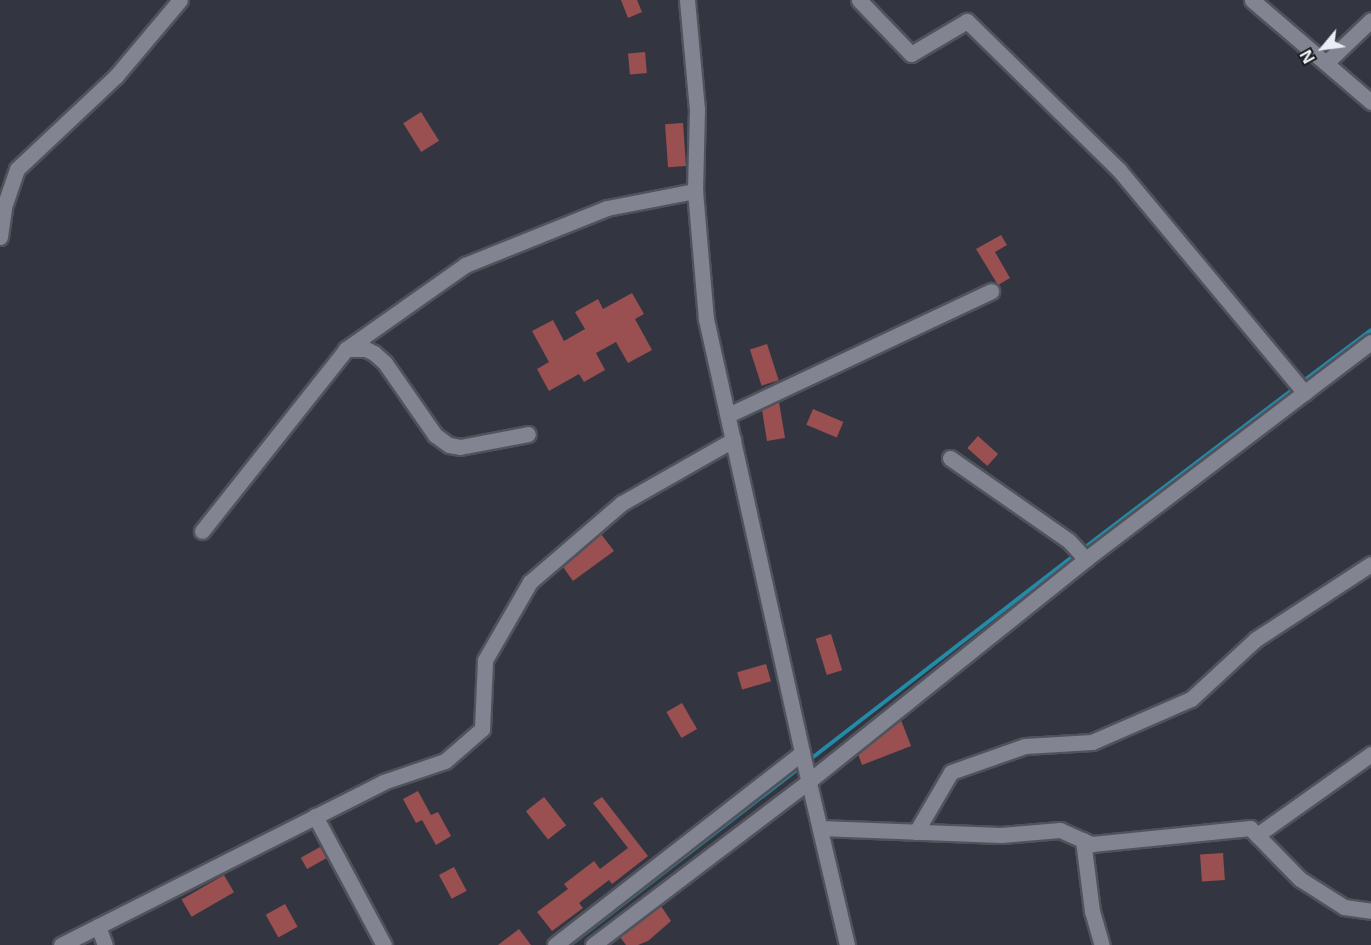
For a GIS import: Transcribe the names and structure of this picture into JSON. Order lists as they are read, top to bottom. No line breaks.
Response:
{"north":"bottom left"}
